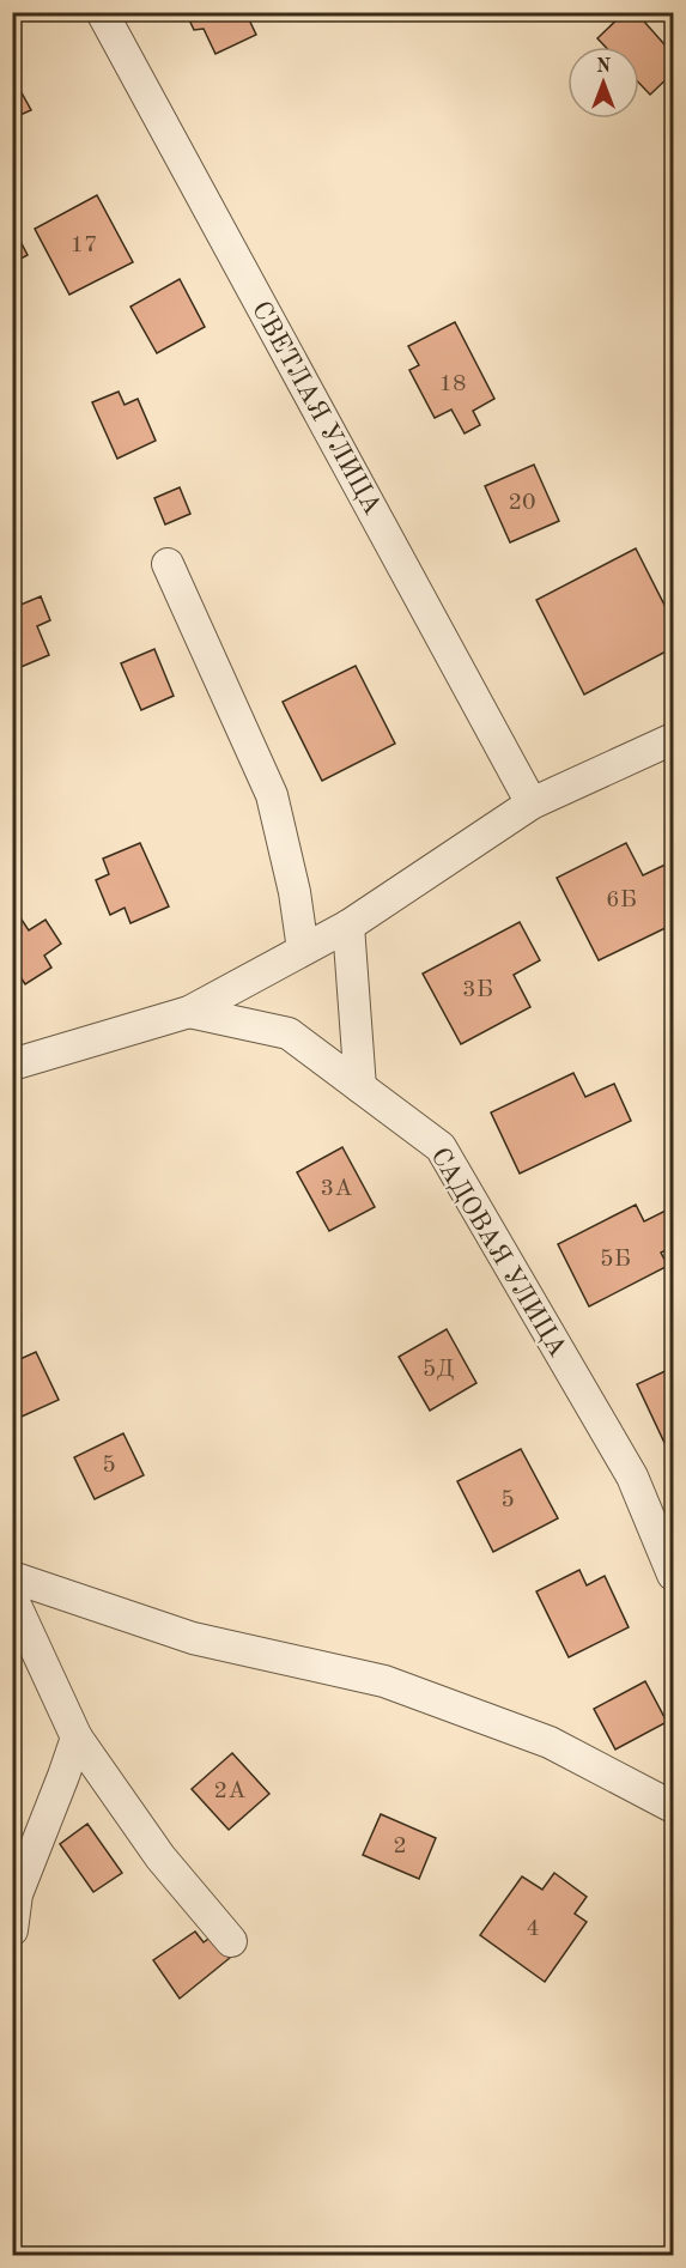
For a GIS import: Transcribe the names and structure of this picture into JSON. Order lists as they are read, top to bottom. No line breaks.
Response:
{"streets":{"street":["СВЕТЛАЯ УЛИЦА","САДОВАЯ УЛИЦА"]},"house_numbers":["17","18","20","6Б","3Б","3А","5Б","5Д","5","5","2А","2","4"],"north":"top"}
